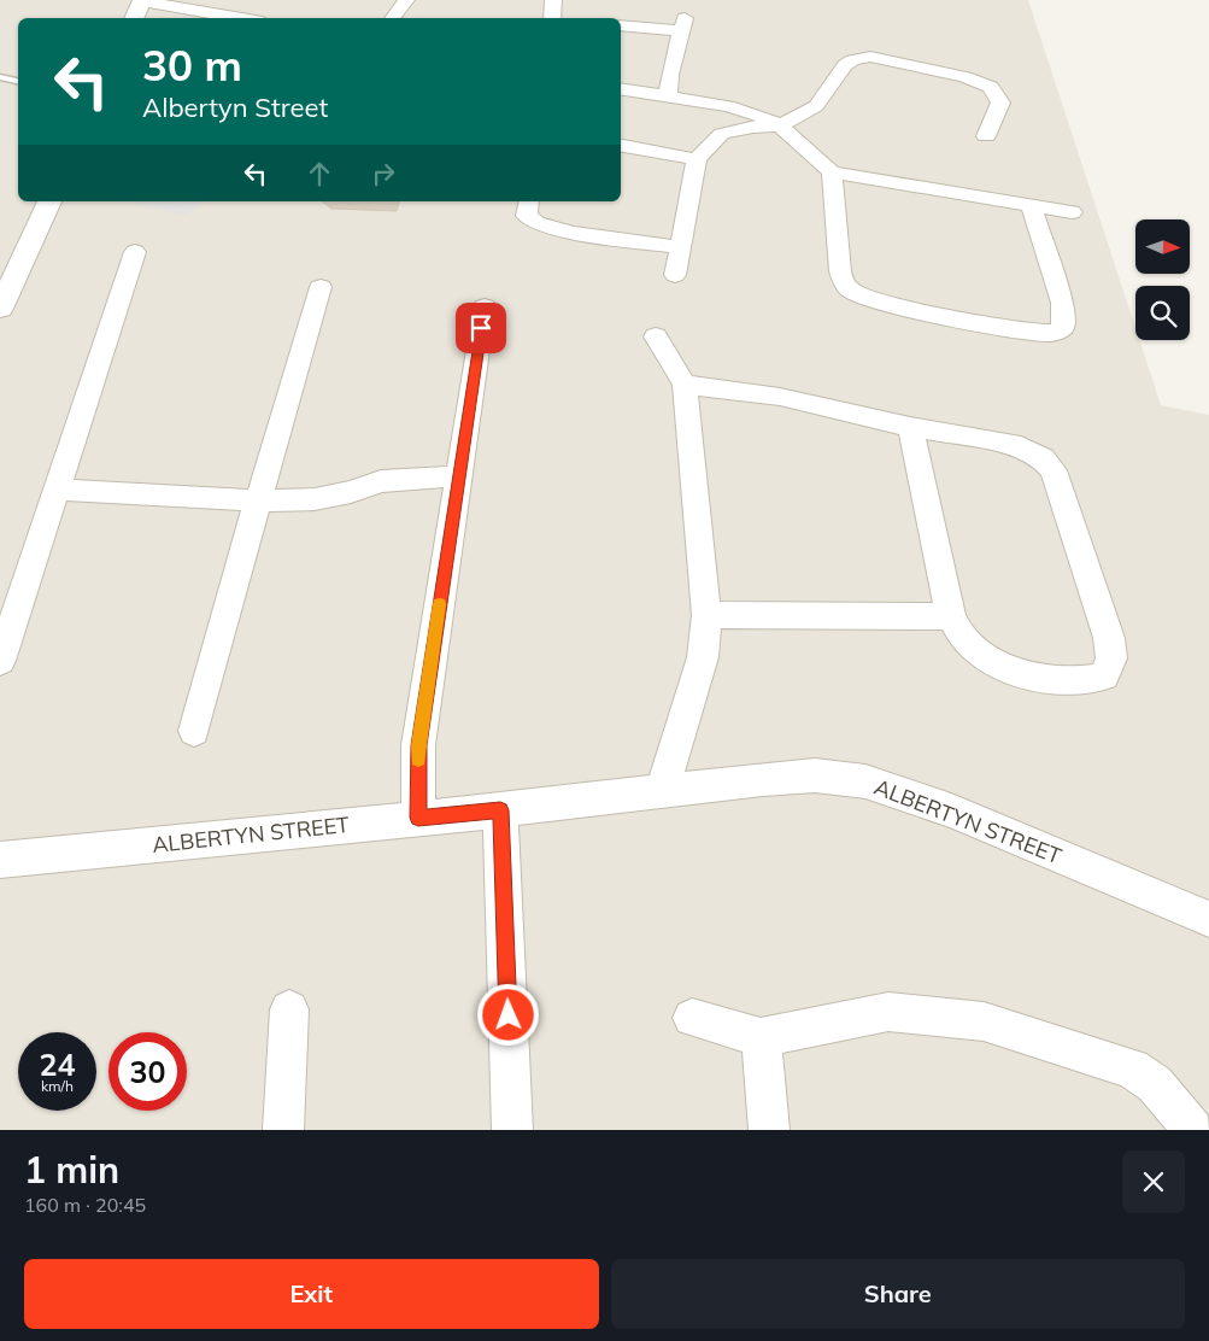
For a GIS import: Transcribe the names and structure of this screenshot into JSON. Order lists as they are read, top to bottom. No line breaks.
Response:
{"streets":{"street":["ALBERTYN STREET"]},"north":"right","page":{"turn":["30 m","Albertyn Street"],"speed":"24 km/h","limit":"30","heading":["1 min","160 m · 20:45"],"buttons":["Exit","Share"]}}
